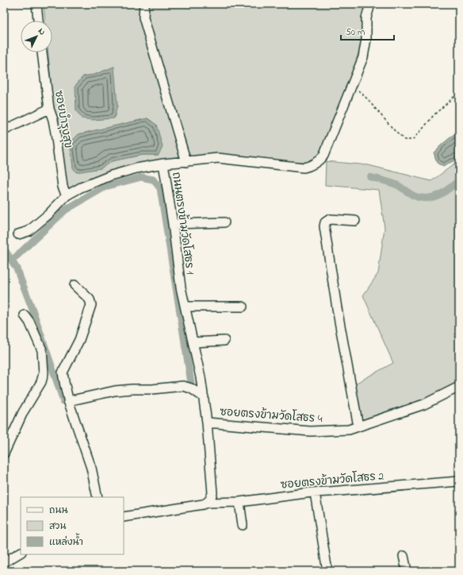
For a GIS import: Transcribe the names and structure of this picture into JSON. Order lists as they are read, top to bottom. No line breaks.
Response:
{"streets":{"street":["ซอยบำรุงสุข","ถนนตรงข้ามวัดโสธร 1","ซอยตรงข้ามวัดโสธร 4","ซอยตรงข้ามวัดโสธร 2"]},"crossings":[["ถนนตรงข้ามวัดโสธร 1","ซอยตรงข้ามวัดโสธร 4"],["ถนนตรงข้ามวัดโสธร 1","ซอยตรงข้ามวัดโสธร 2"]],"legend":["ถนน","สวน","แหล่งน้ำ"],"scale_bar":"50 m","north":"top right"}
